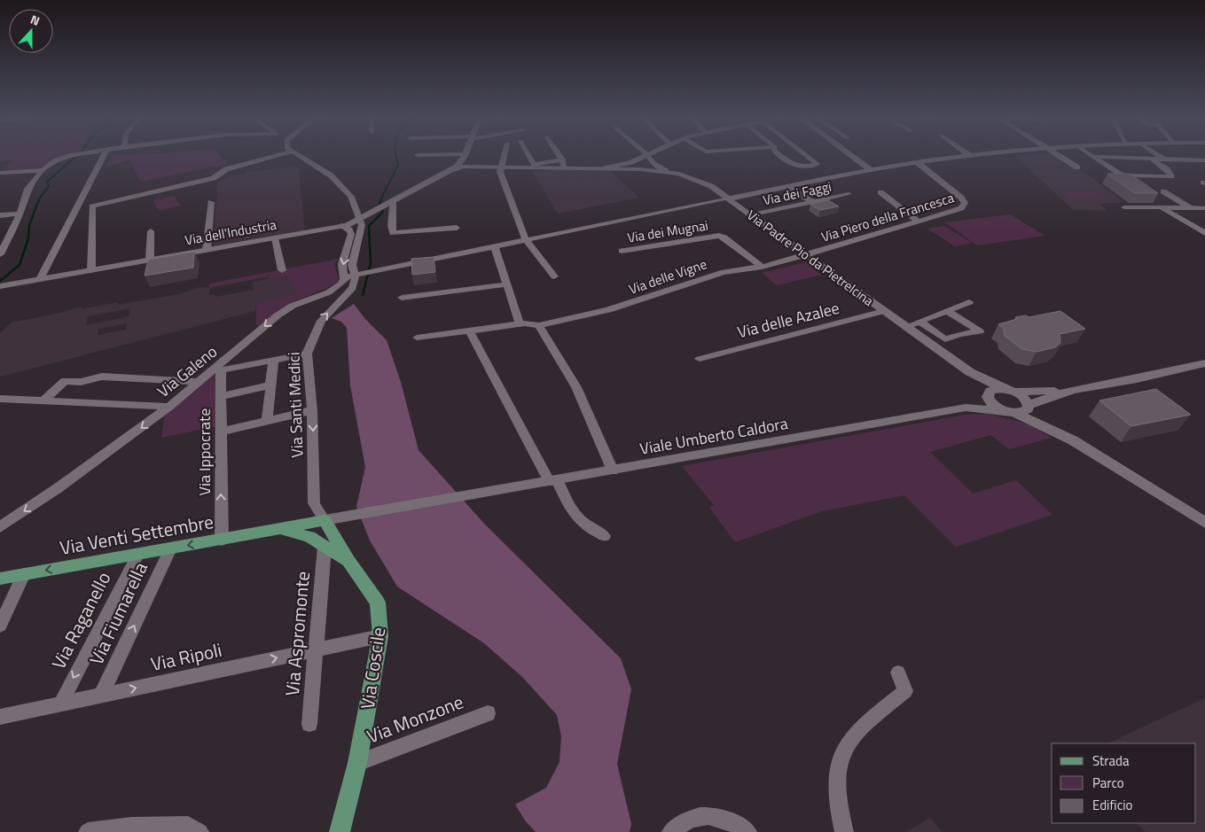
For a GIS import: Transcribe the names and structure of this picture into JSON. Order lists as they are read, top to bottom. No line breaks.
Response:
{"streets":{"main road":["Via Venti Settembre","Via Coscile"],"street":["Via dei Faggi","Via Piero della Francesca","Via dei Mugnai","Via dell'Industria","Via Padre Pio da Pietrelcina","Via delle Vigne","Via delle Azalee","Via Galeno","Via Santi Medici","Viale Umberto Caldora","Via Ippocrate","Via Fiumarella","Via Raganello","Via Aspromonte","Via Ripoli","Via Monzone"]},"crossings":[["Via dei Faggi","Via Padre Pio da Pietrelcina"],["Via Piero della Francesca","Via Padre Pio da Pietrelcina"],["Via Piero della Francesca","Via delle Vigne"],["Via dei Mugnai","Via delle Vigne"],["Via dell'Industria","Via Galeno"],["Via dell'Industria","Via Santi Medici"],["Via Padre Pio da Pietrelcina","Via delle Vigne"],["Via Padre Pio da Pietrelcina","Via delle Azalee"],["Via Padre Pio da Pietrelcina","Viale Umberto Caldora"],["Via Galeno","Via Ippocrate"],["Via Santi Medici","Viale Umberto Caldora"],["Via Santi Medici","Via Venti Settembre"],["Viale Umberto Caldora","Via Venti Settembre"],["Via Ippocrate","Via Venti Settembre"],["Via Venti Settembre","Via Fiumarella"],["Via Venti Settembre","Via Raganello"],["Via Venti Settembre","Via Coscile"],["Via Fiumarella","Via Ripoli"],["Via Raganello","Via Ripoli"],["Via Aspromonte","Via Ripoli"],["Via Aspromonte","Via Coscile"],["Via Ripoli","Via Coscile"],["Via Coscile","Via Monzone"]],"one_way":["Via Galeno","Via Ippocrate","Via Venti Settembre","Via Fiumarella","Via Ripoli"],"legend":["Strada","Parco","Edificio"],"north":"top"}
